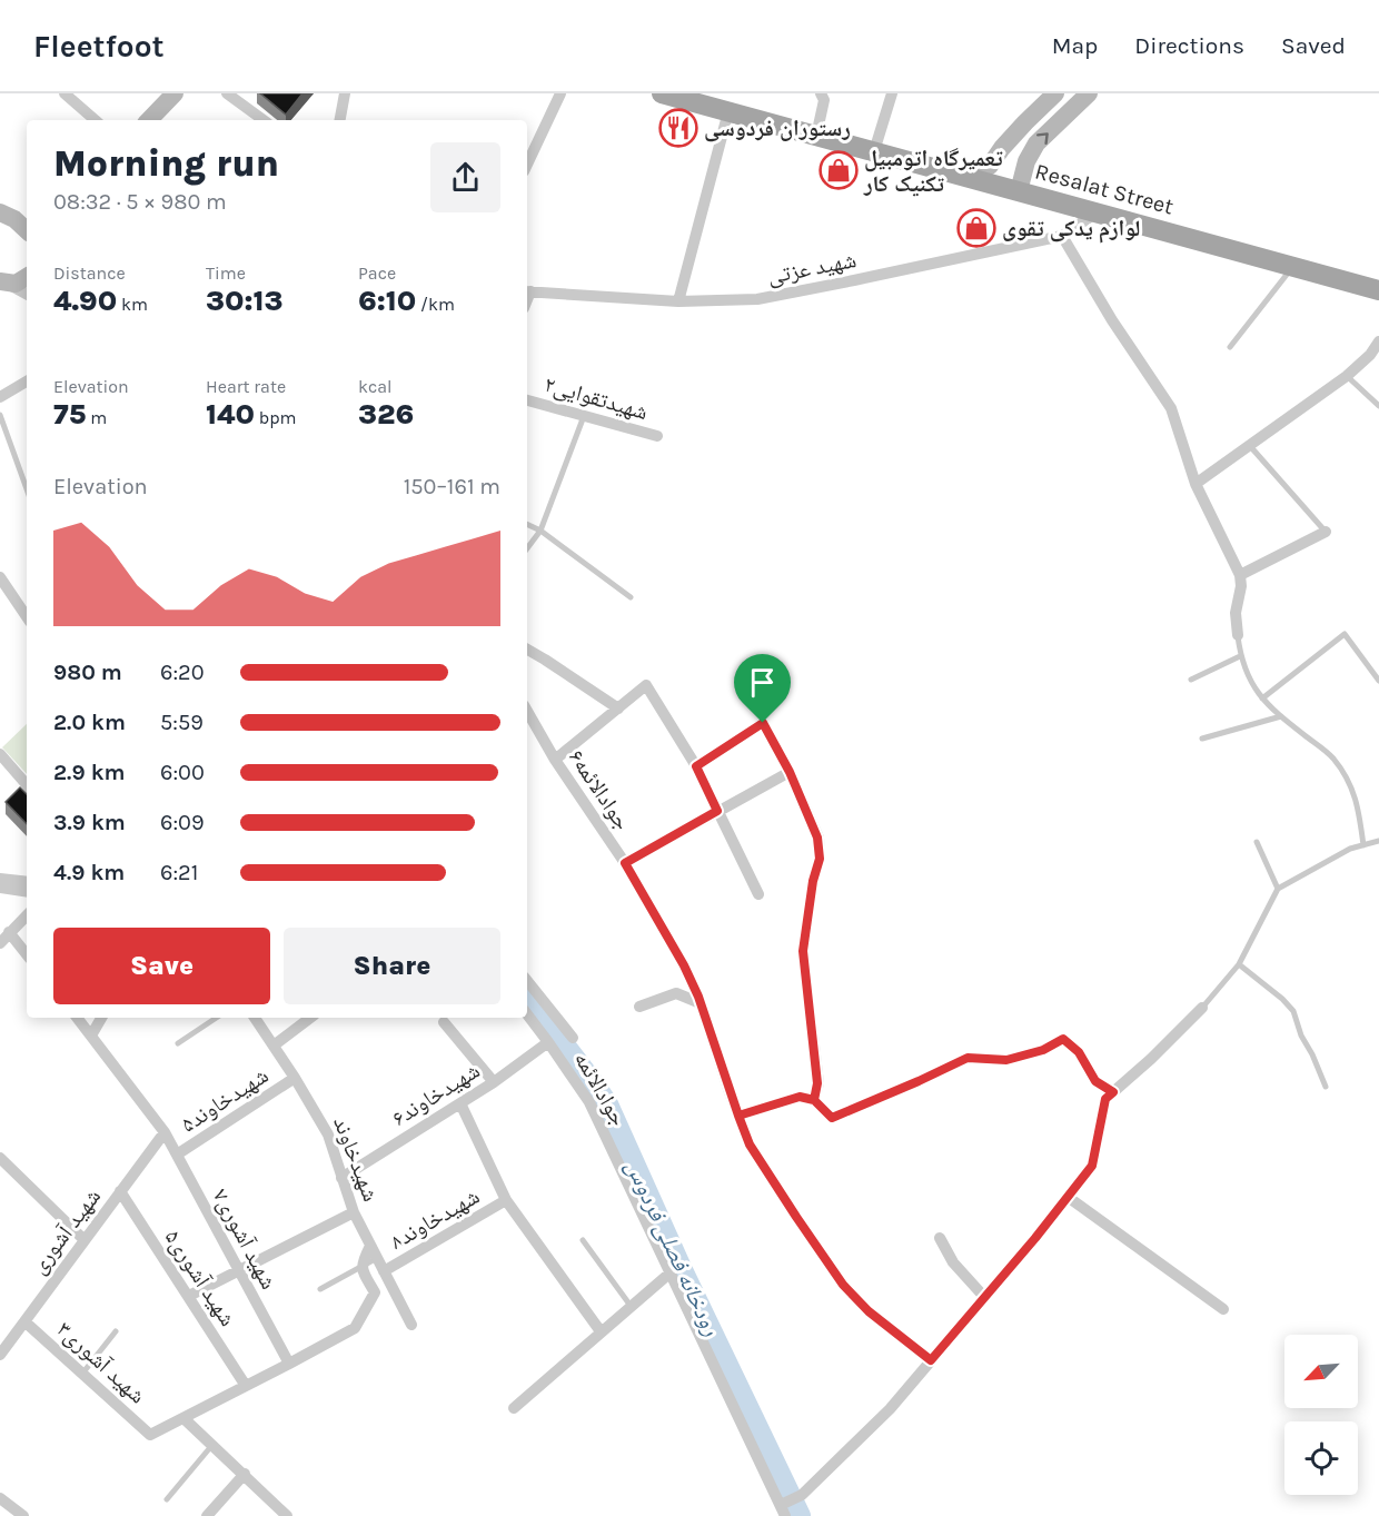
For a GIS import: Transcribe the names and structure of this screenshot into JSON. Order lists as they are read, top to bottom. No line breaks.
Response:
{"streets":{"main road":["Resalat Street"],"street":["شهید عزتی","شهیدتقوایی۲","جوادالائمه۶","جوادالائمه","شهیدخاوند۶","شهیدخاوند۵","شهیدخاوند","شهیدخاوند۸","شهید آشوری","شهید آشوری۷","شهید آشوری۵","شهید آشوری۳"]},"crossings":[["Resalat Street","شهید عزتی"],["جوادالائمه","شهیدخاوند۶"],["شهیدخاوند۶","شهیدخاوند"],["شهیدخاوند۵","شهیدخاوند"],["شهیدخاوند۵","شهید آشوری۷"],["شهیدخاوند","شهیدخاوند۸"],["شهید آشوری","شهید آشوری۷"],["شهید آشوری","شهید آشوری۵"],["شهید آشوری","شهید آشوری۳"]],"water":["رودخانه فصلی فردوس"],"places":{"restaurant":["رستوران فردوسی"],"shop":["تعمیرگاه اتومبیل تکنیک کار","لوازم یدکی تقوی"]},"north":"bottom left","page":{"header":"Fleetfoot","nav":["Map","Directions","Saved"],"heading":["Morning run","08:32 · 5 × 980 m"],"stats":[["Distance","4.90 km"],["Time","30:13"],["Pace","6:10 /km"],["Elevation","75 m"],["Heart rate","140 bpm"],["kcal","326"]],"chart":["Elevation","150–161 m"],"list":[{"name":"980 m","note":"6:20"},{"name":"2.0 km","note":"5:59"},{"name":"2.9 km","note":"6:00"},{"name":"3.9 km","note":"6:09"},{"name":"4.9 km","note":"6:21"}],"buttons":["Save","Share"]}}
